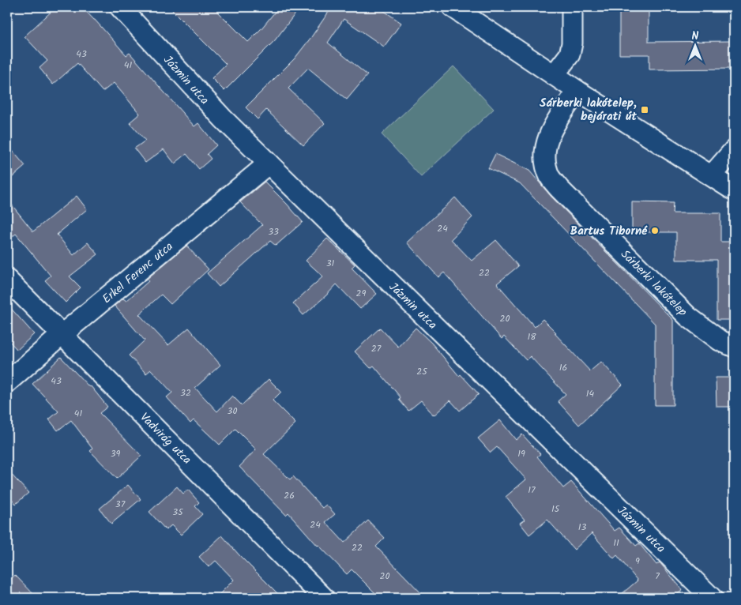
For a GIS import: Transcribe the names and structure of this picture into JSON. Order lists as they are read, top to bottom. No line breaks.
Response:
{"streets":{"street":["Jázmin utca","Erkel Ferenc utca","Sárberki lakótelep","Vadvirág utca"]},"crossings":[["Jázmin utca","Erkel Ferenc utca"],["Erkel Ferenc utca","Vadvirág utca"]],"places":{"transit":["Sárberki lakótelep, bejárati út"],"other":["Bartus Tiborné"]},"house_numbers":["43","41","24","33","31","22","29","20","18","27","16","25","43","32","14","30","41","39","19","17","26","37","15","35","24","13","11","22","9","20","7"],"north":"top"}
